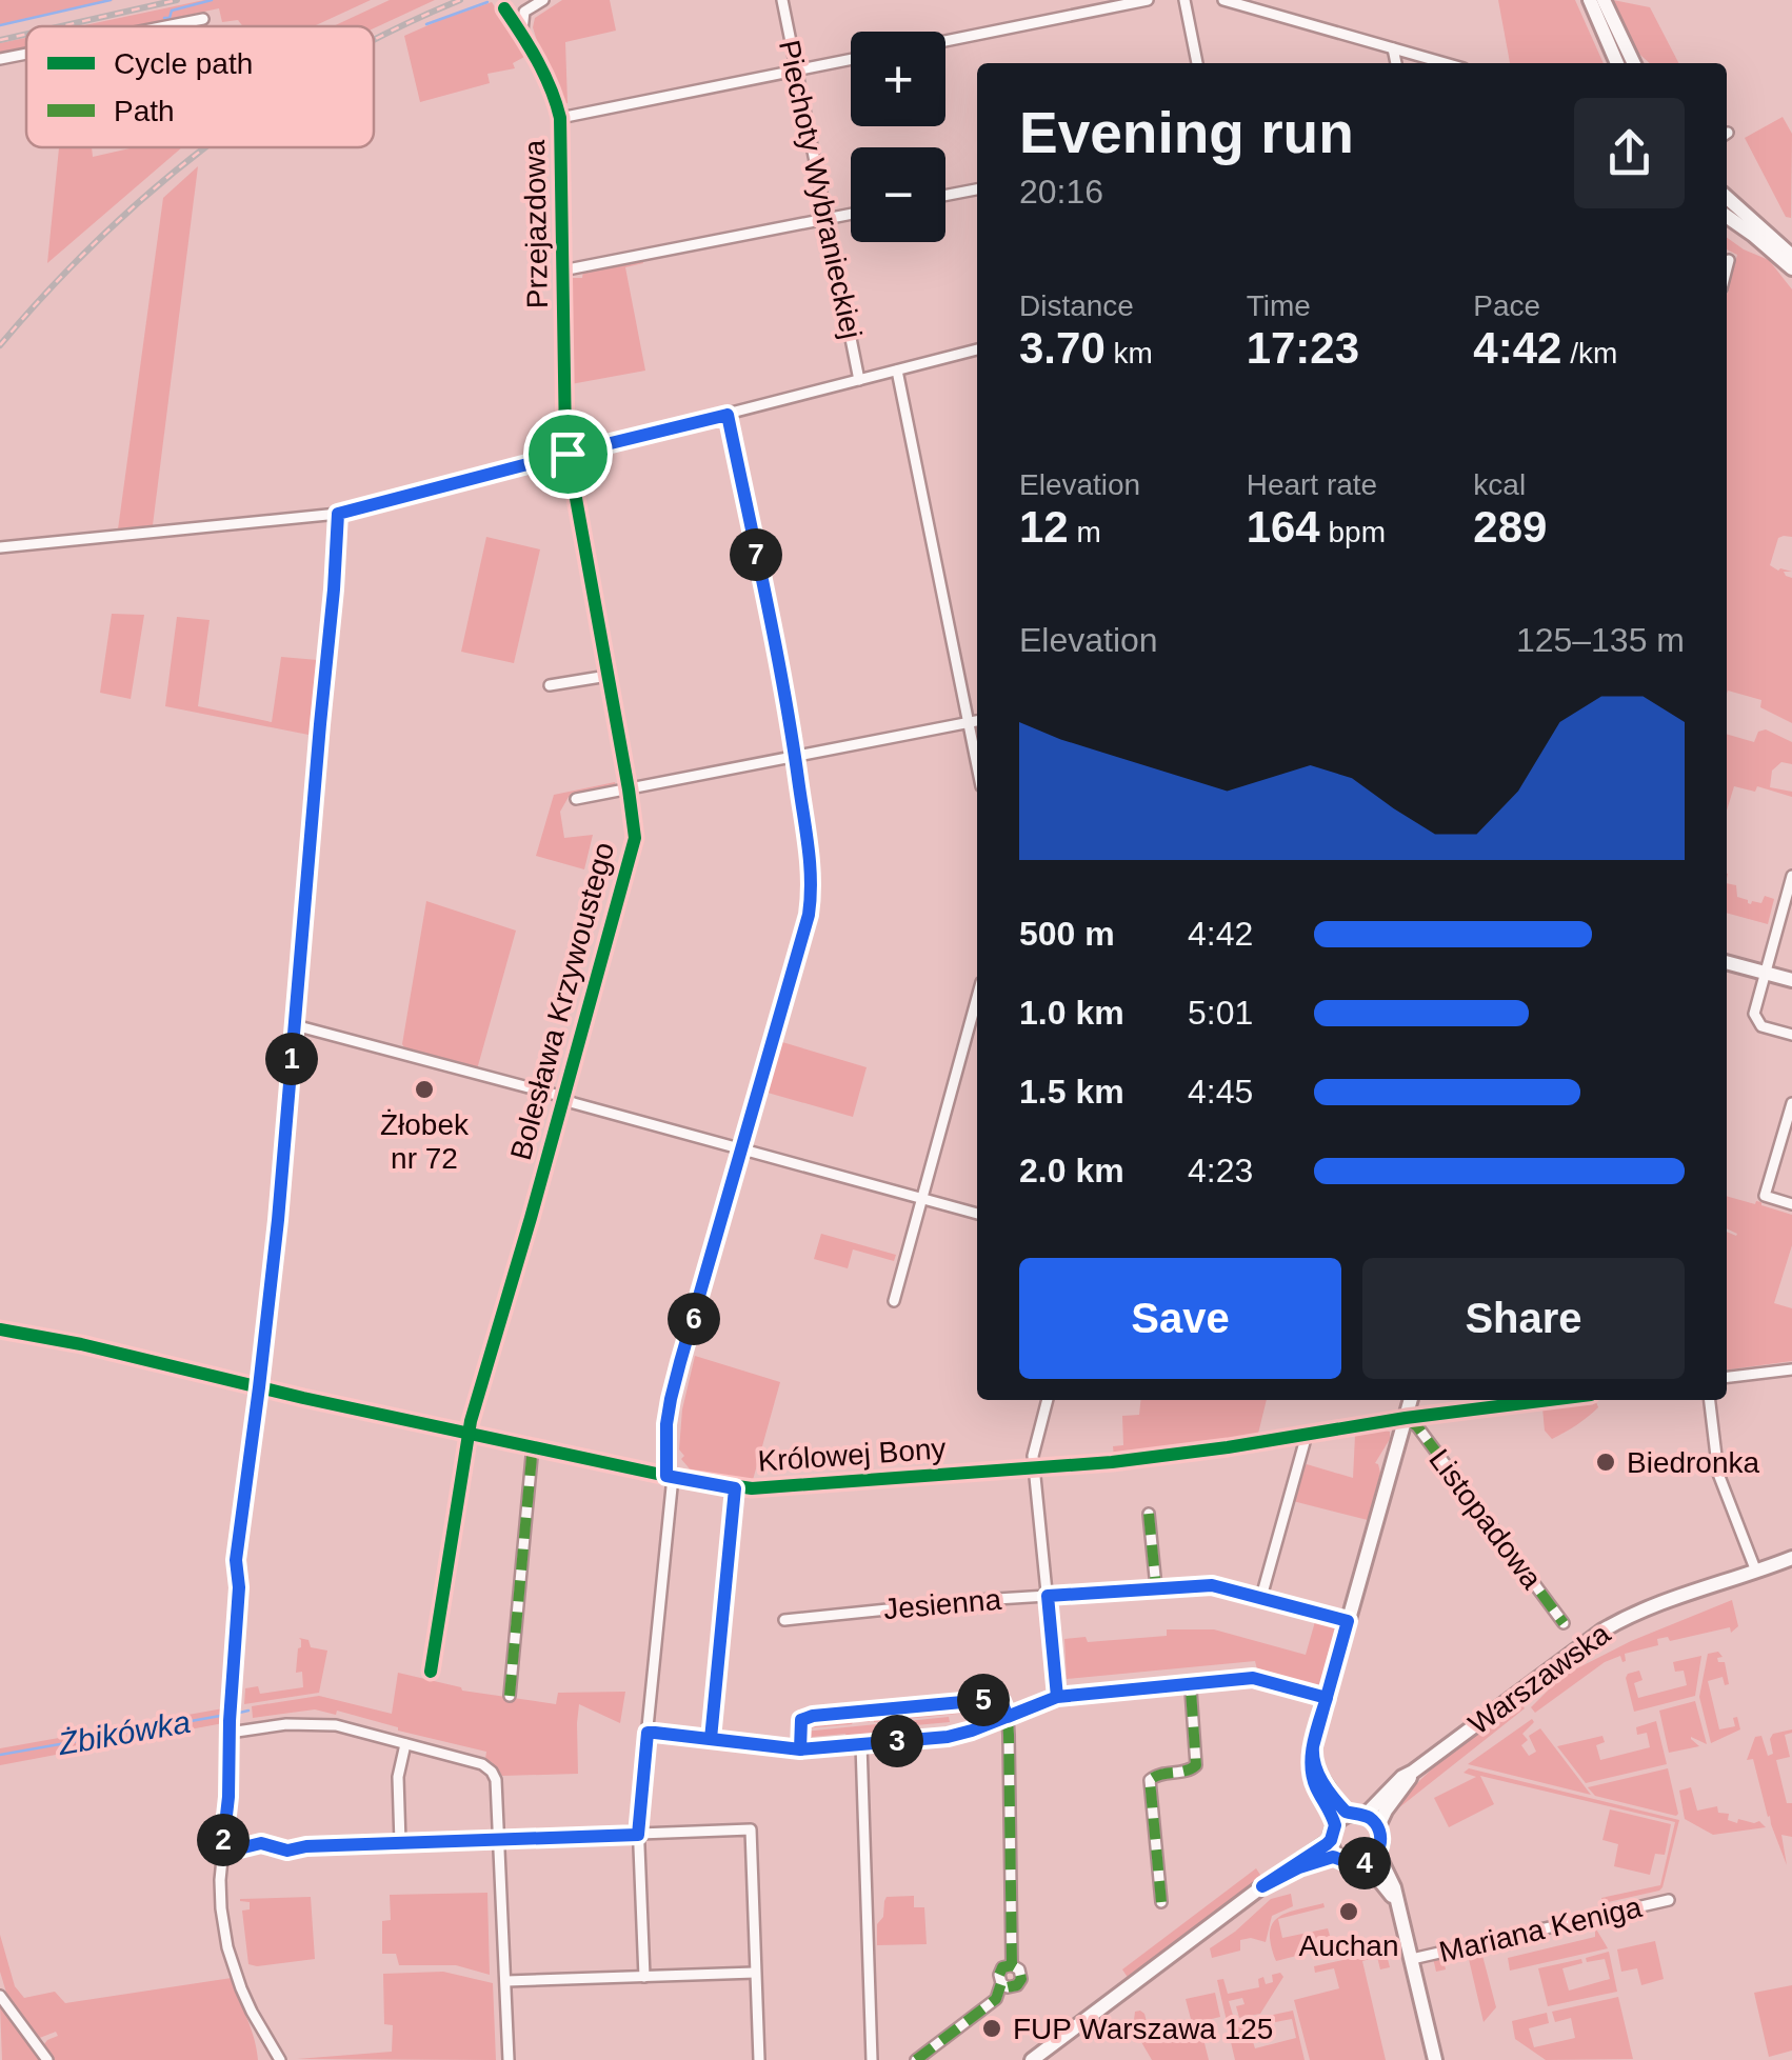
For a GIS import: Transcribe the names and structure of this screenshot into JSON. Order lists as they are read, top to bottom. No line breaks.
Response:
{"streets":{"street":["Piechoty Wybranieckiej","Przejazdowa","Bolesława Krzywoustego","Królowej Bony","Listopadowa","Jesienna","Warszawska","Mariana Keniga"]},"crossings":[["Przejazdowa","Bolesława Krzywoustego"],["Bolesława Krzywoustego","Królowej Bony"],["Królowej Bony","Listopadowa"],["Warszawska","Mariana Keniga"]],"water":["Żbikówka"],"places":["Żłobek nr 72","Biedronka","Auchan","FUP Warszawa 125"],"legend":["Cycle path","Path"],"page":{"map_buttons":["+","−"],"heading":["Evening run","20:16"],"stats":[["Distance","3.70 km"],["Time","17:23"],["Pace","4:42 /km"],["Elevation","12 m"],["Heart rate","164 bpm"],["kcal","289"]],"pins":["7","1","6","5","3","2","4"],"chart":["Elevation","125–135 m"],"list":[{"name":"500 m","note":"4:42"},{"name":"1.0 km","note":"5:01"},{"name":"1.5 km","note":"4:45"},{"name":"2.0 km","note":"4:23"}],"buttons":["Save","Share"]}}
